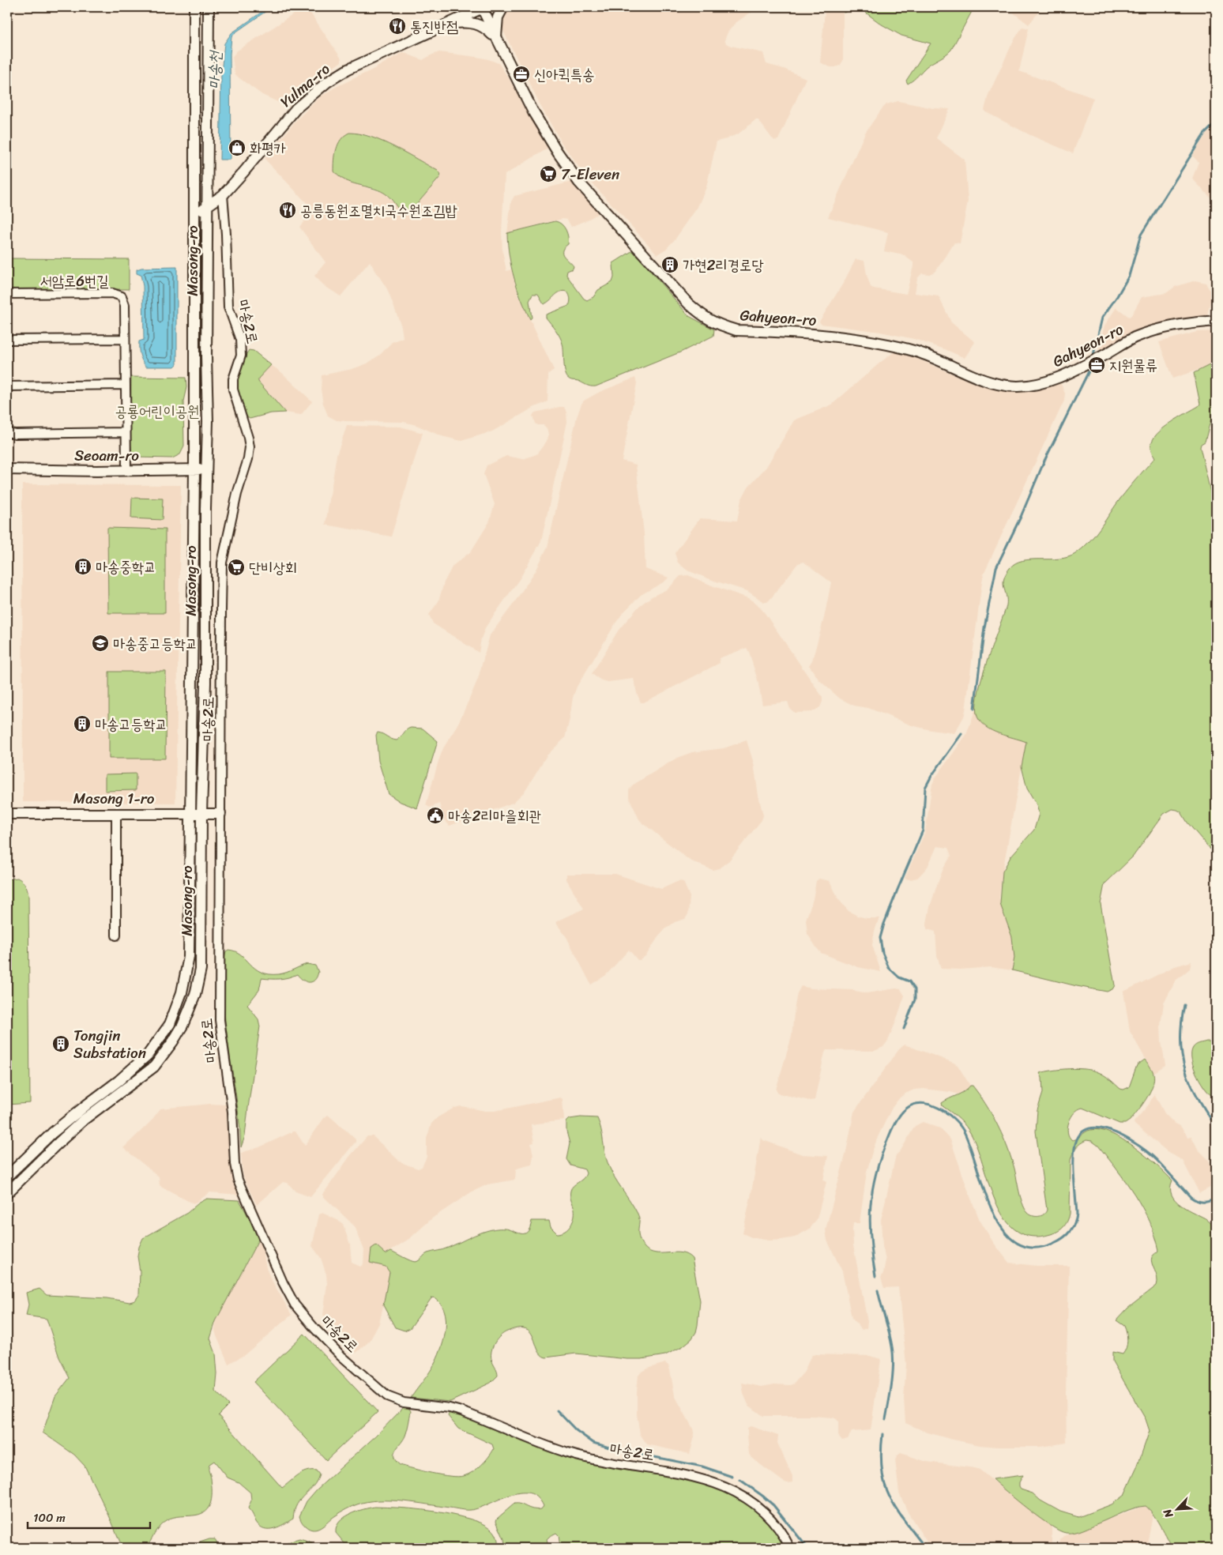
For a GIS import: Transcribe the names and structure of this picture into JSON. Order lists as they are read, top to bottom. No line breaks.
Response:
{"streets":{"street":["Yulma-ro","Masong-ro","서암로6번길","Gahyeon-ro","마송2로","Seoam-ro","Masong 1-ro"]},"crossings":[["Yulma-ro","Masong-ro"],["Yulma-ro","Gahyeon-ro"],["Yulma-ro","마송2로"],["Masong-ro","Seoam-ro"],["Masong-ro","Masong 1-ro"],["서암로6번길","Seoam-ro"],["마송2로","Masong 1-ro"]],"water":["마송천"],"parks":["공룡어린이공원"],"places":{"restaurant":["통진반점","공릉동원조멸치국수원조김밥"],"office":["신아퀵특송","지원물류"],"shop":["화평카"],"supermarket":["7-Eleven","단비상회"],"building":["가현2리경로당","마송중학교","마송고등학교","Tongjin Substation"],"school or university":["마송중고등학교"],"public building":["마송2리마을회관"]},"scale_bar":"100 m","north":"bottom left"}
